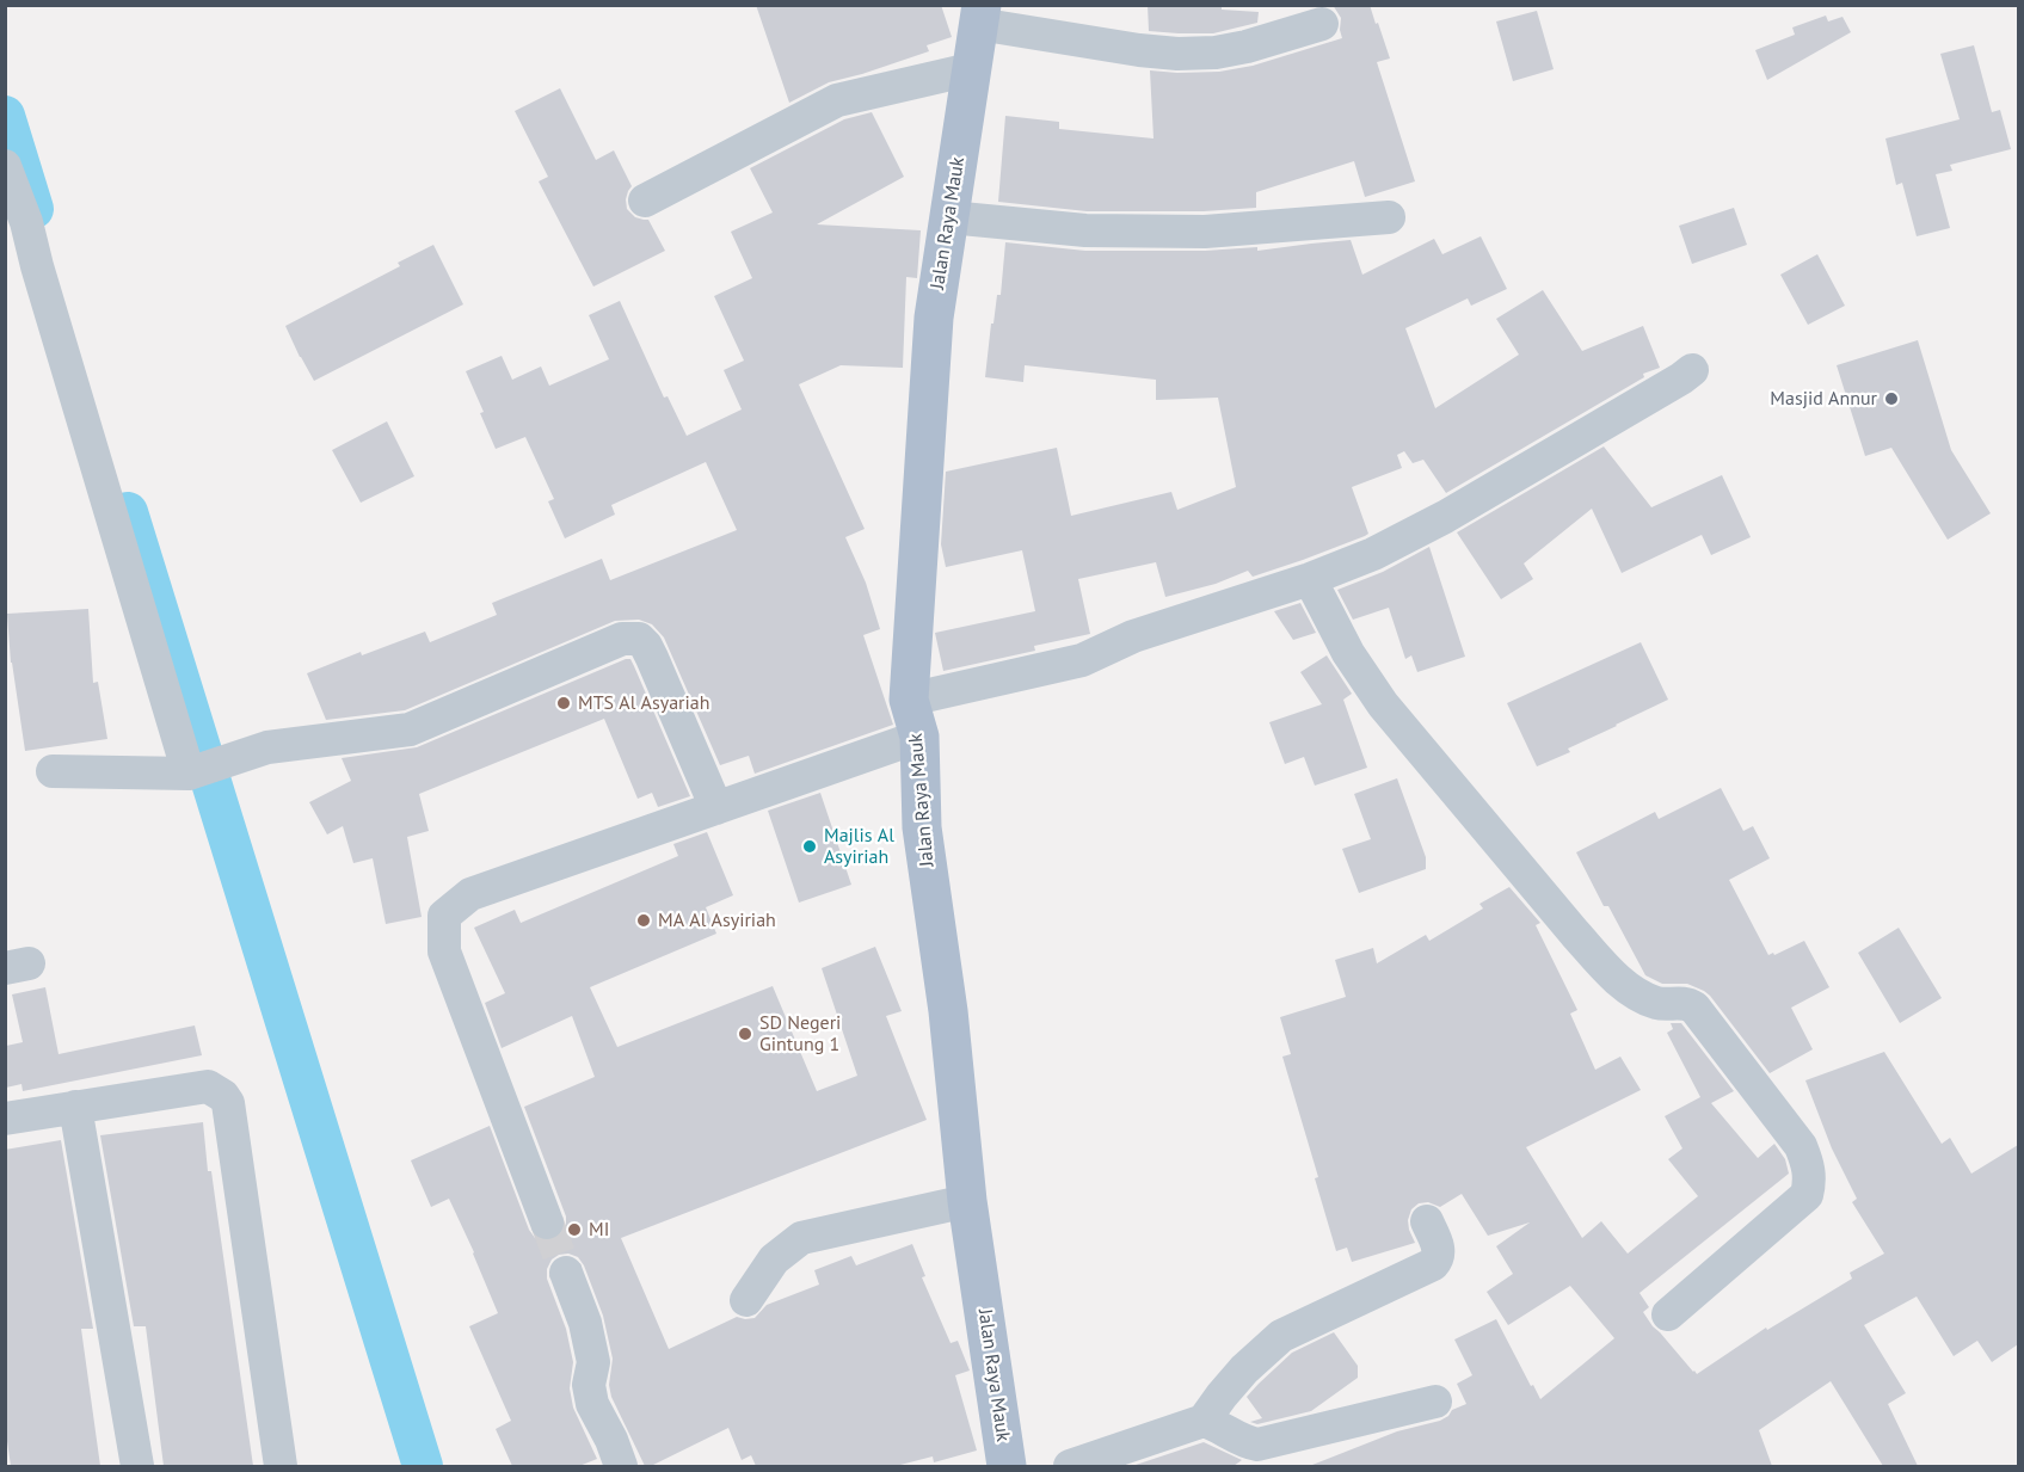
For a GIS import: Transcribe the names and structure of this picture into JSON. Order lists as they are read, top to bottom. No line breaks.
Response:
{"streets":{"main road":["Jalan Raya Mauk"]},"places":["Masjid Annur","MTS Al Asyariah","Majlis Al Asyiriah","MA Al Asyiriah","SD Negeri Gintung 1","MI"]}
